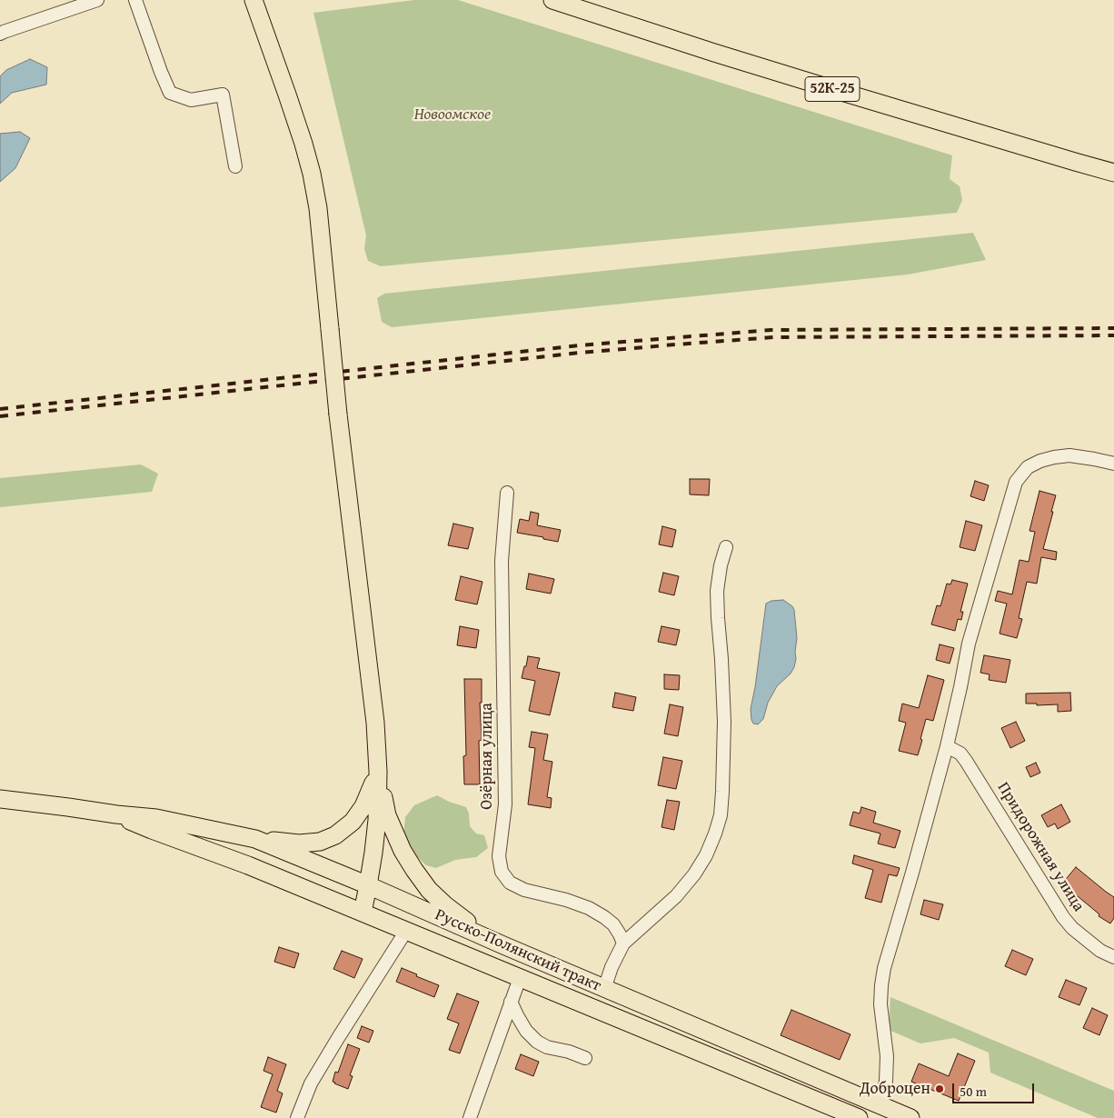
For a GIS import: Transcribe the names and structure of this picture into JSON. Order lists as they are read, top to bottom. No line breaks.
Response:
{"streets":{"main road":["52К-25","Русско-Полянский тракт"],"street":["Озёрная улица","Придорожная улица"]},"parks":["Новоомское"],"places":["Доброцен"],"scale_bar":"50 m"}
